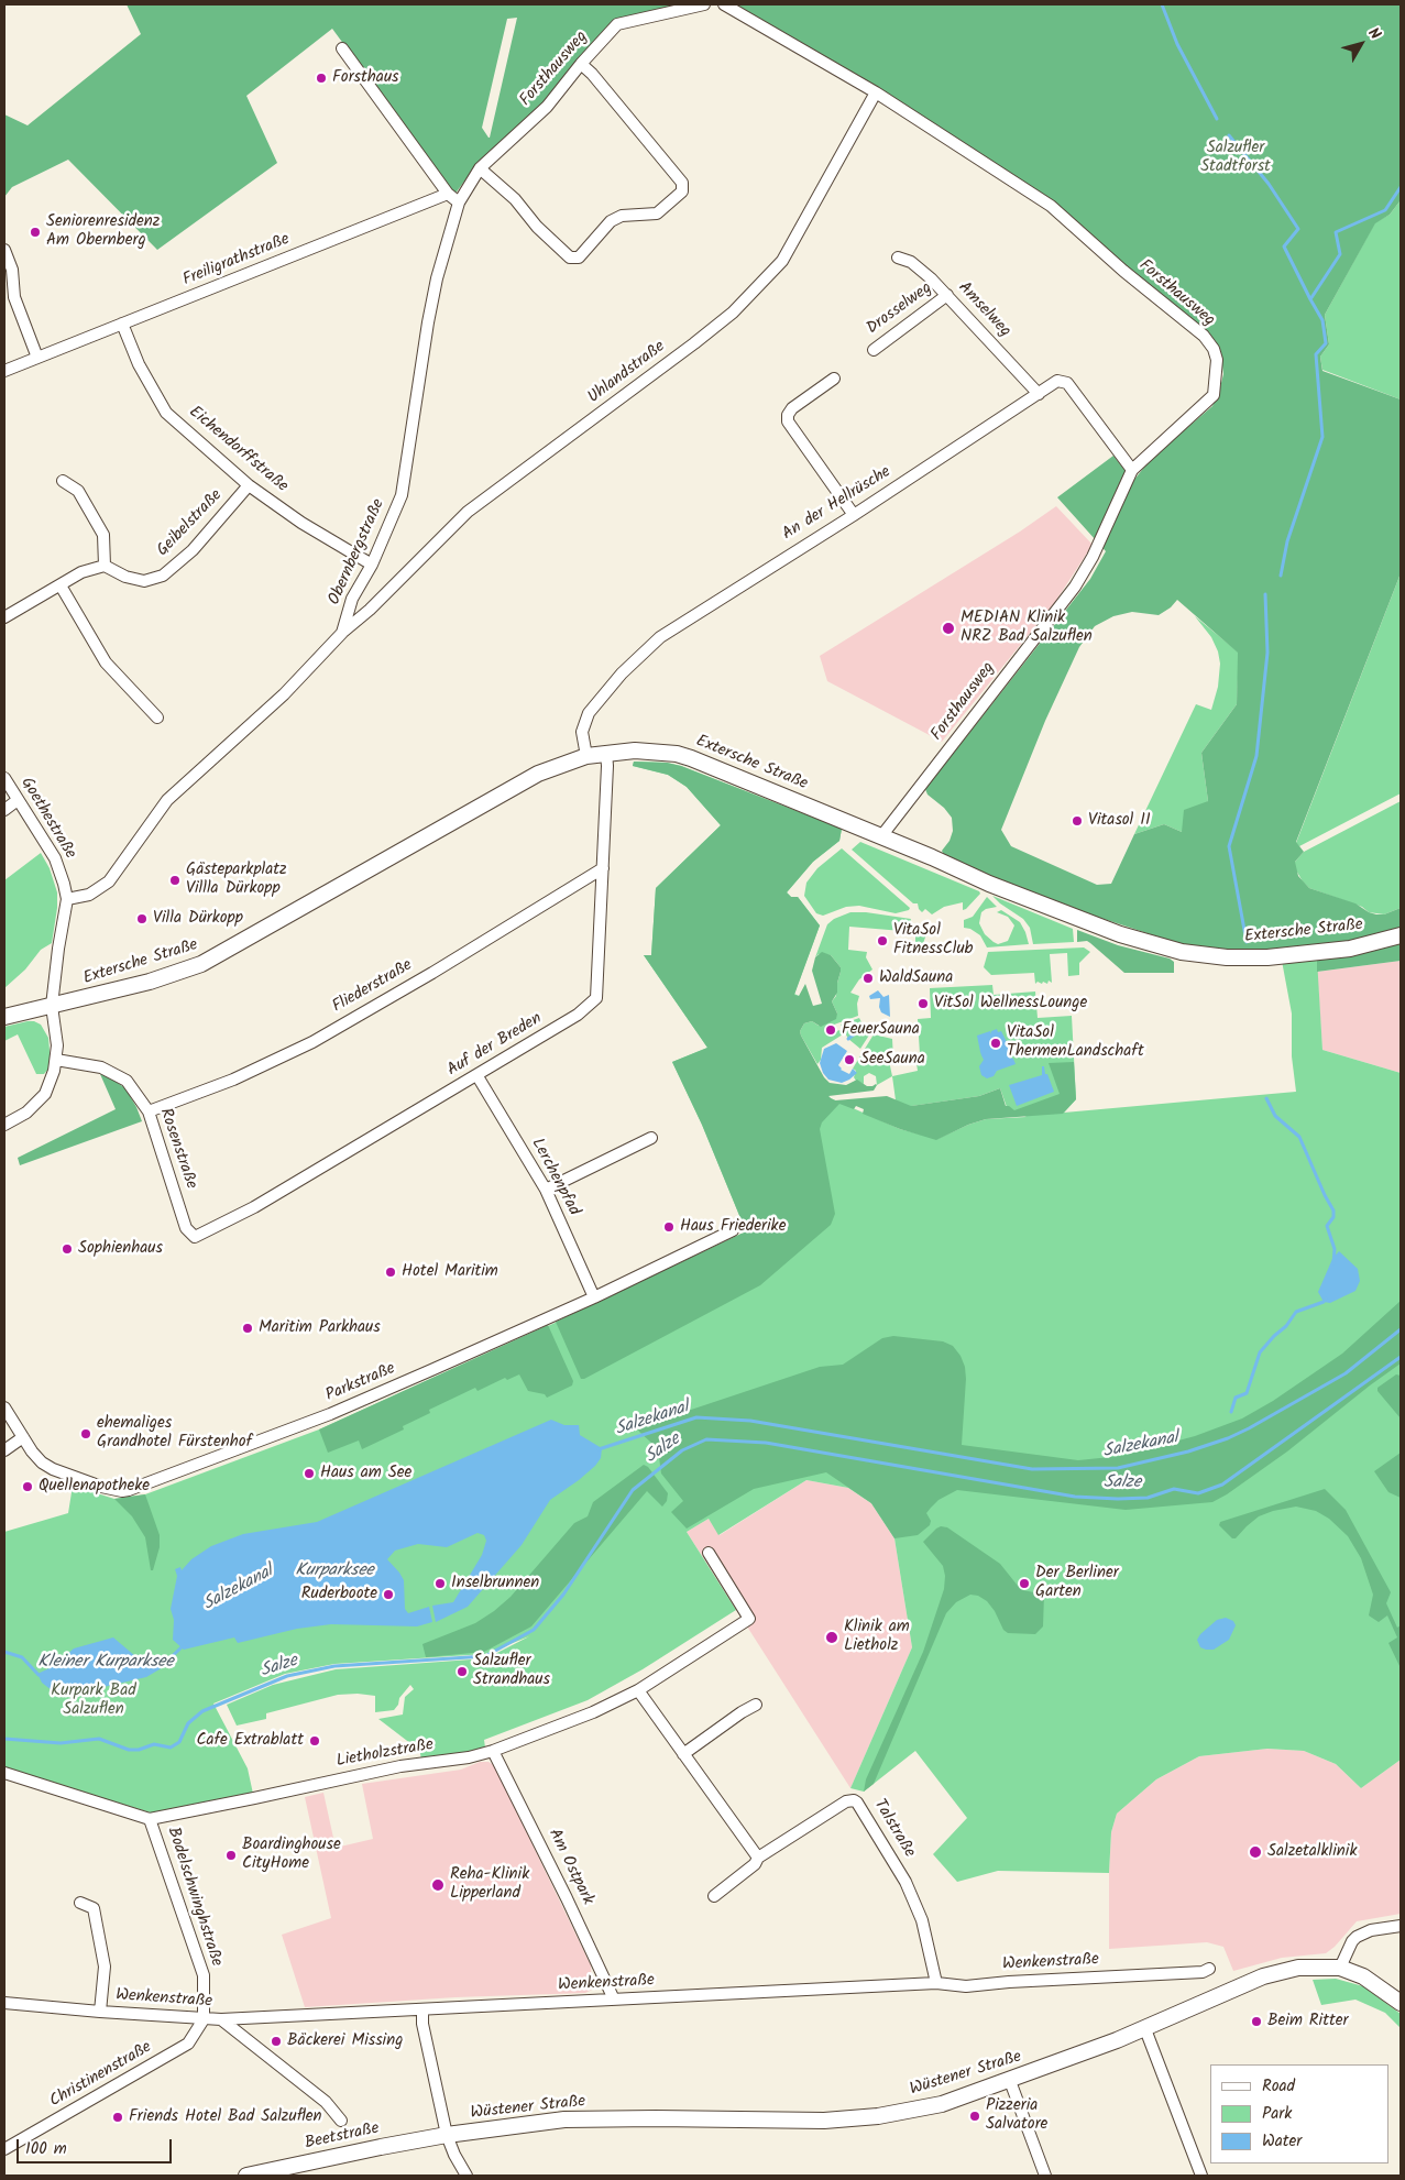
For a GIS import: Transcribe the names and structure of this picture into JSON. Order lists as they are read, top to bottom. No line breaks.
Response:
{"streets":{"main road":["Extersche Straße","Wüstener Straße","Beetstraße"],"street":["Forsthausweg","Freiligrathstraße","Drosselweg","Amselweg","Uhlandstraße","Eichendorffstraße","An der Hellrüsche","Geibelstraße","Obernbergstraße","Goethestraße","Fliederstraße","Auf der Breden","Rosenstraße","Lerchenpfad","Parkstraße","Lietholzstraße","Talstraße","Am Ostpark","Bodelschwinghstraße","Wenkenstraße","Christinenstraße"]},"crossings":[["Forsthausweg","Uhlandstraße"],["Forsthausweg","An der Hellrüsche"],["Forsthausweg","Obernbergstraße"],["Forsthausweg","Extersche Straße"],["Freiligrathstraße","Eichendorffstraße"],["Drosselweg","Amselweg"],["Amselweg","An der Hellrüsche"],["Uhlandstraße","Obernbergstraße"],["Eichendorffstraße","Geibelstraße"],["Eichendorffstraße","Obernbergstraße"],["An der Hellrüsche","Extersche Straße"],["Obernbergstraße","Goethestraße"],["Extersche Straße","Goethestraße"],["Extersche Straße","Auf der Breden"],["Goethestraße","Rosenstraße"],["Fliederstraße","Auf der Breden"],["Fliederstraße","Rosenstraße"],["Auf der Breden","Rosenstraße"],["Auf der Breden","Lerchenpfad"],["Lerchenpfad","Parkstraße"],["Lietholzstraße","Am Ostpark"],["Lietholzstraße","Bodelschwinghstraße"],["Talstraße","Wenkenstraße"],["Am Ostpark","Wenkenstraße"],["Bodelschwinghstraße","Wenkenstraße"],["Bodelschwinghstraße","Christinenstraße"],["Wenkenstraße","Christinenstraße"],["Wüstener Straße","Beetstraße"]],"water":["Salzekanal","Salze","Kurparksee","Kleiner Kurparksee"],"parks":["Salzufler Stadtforst","Kurpark Bad Salzuflen"],"places":["Forsthaus","Seniorenresidenz Am Obernberg","MEDIAN Klinik NRZ Bad Salzuflen","Vitasol II","Gästeparkplatz Villla Dürkopp","Villa Dürkopp","VitaSol FitnessClub","WaldSauna","VitSol WellnessLounge","FeuerSauna","VitaSol ThermenLandschaft","SeeSauna","Haus Friederike","Sophienhaus","Hotel Maritim","Maritim Parkhaus","ehemaliges Grandhotel Fürstenhof","Haus am See","Quellenapotheke","Inselbrunnen","Der Berliner Garten","Ruderboote","Klinik am Lietholz","Salzufler Strandhaus","Cafe Extrablatt","Salzetalklinik","Boardinghouse CityHome","Reha-Klinik Lipperland","Beim Ritter","Bäckerei Missing","Pizzeria Salvatore","Friends Hotel Bad Salzuflen"],"legend":["Road","Park","Water"],"scale_bar":"100 m","north":"top right"}
